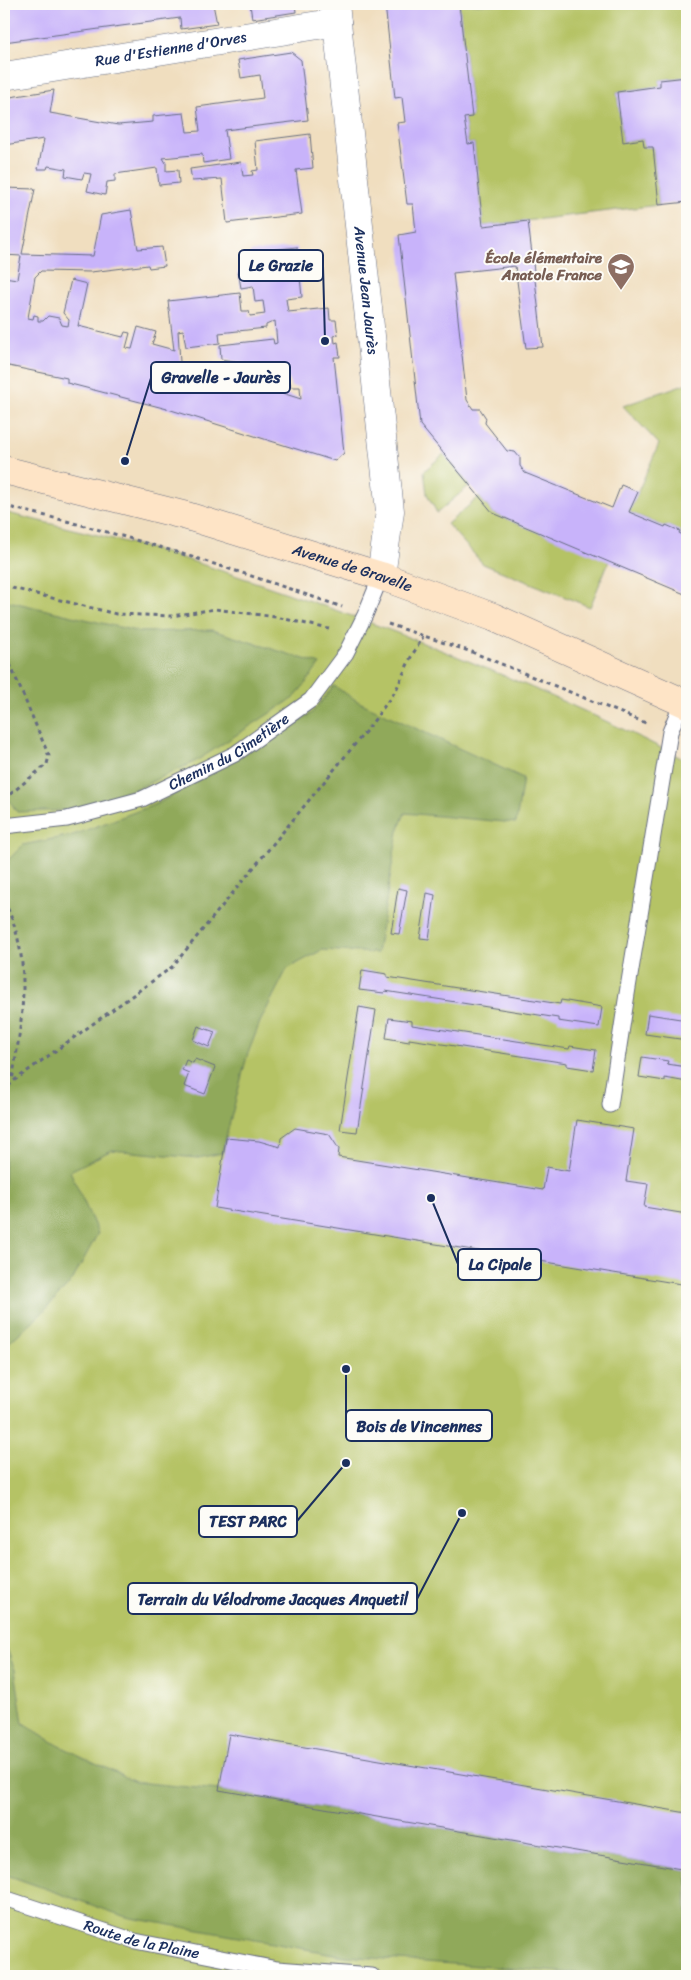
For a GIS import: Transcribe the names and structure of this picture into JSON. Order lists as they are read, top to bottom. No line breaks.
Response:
{"streets":{"street":["Rue d'Estienne d'Orves","Avenue Jean Jaurès","Avenue de Gravelle"],"lane":["Chemin du Cimetière","Route de la Plaine"]},"crossings":[["Rue d'Estienne d'Orves","Avenue Jean Jaurès"],["Avenue Jean Jaurès","Avenue de Gravelle"],["Avenue Jean Jaurès","Chemin du Cimetière"],["Avenue de Gravelle","Chemin du Cimetière"]],"places":{"school or university":["École élémentaire Anatole France"],"other":["Le Grazie","Gravelle - Jaurès","La Cipale","Bois de Vincennes","TEST PARC","Terrain du Vélodrome Jacques Anquetil"]}}
